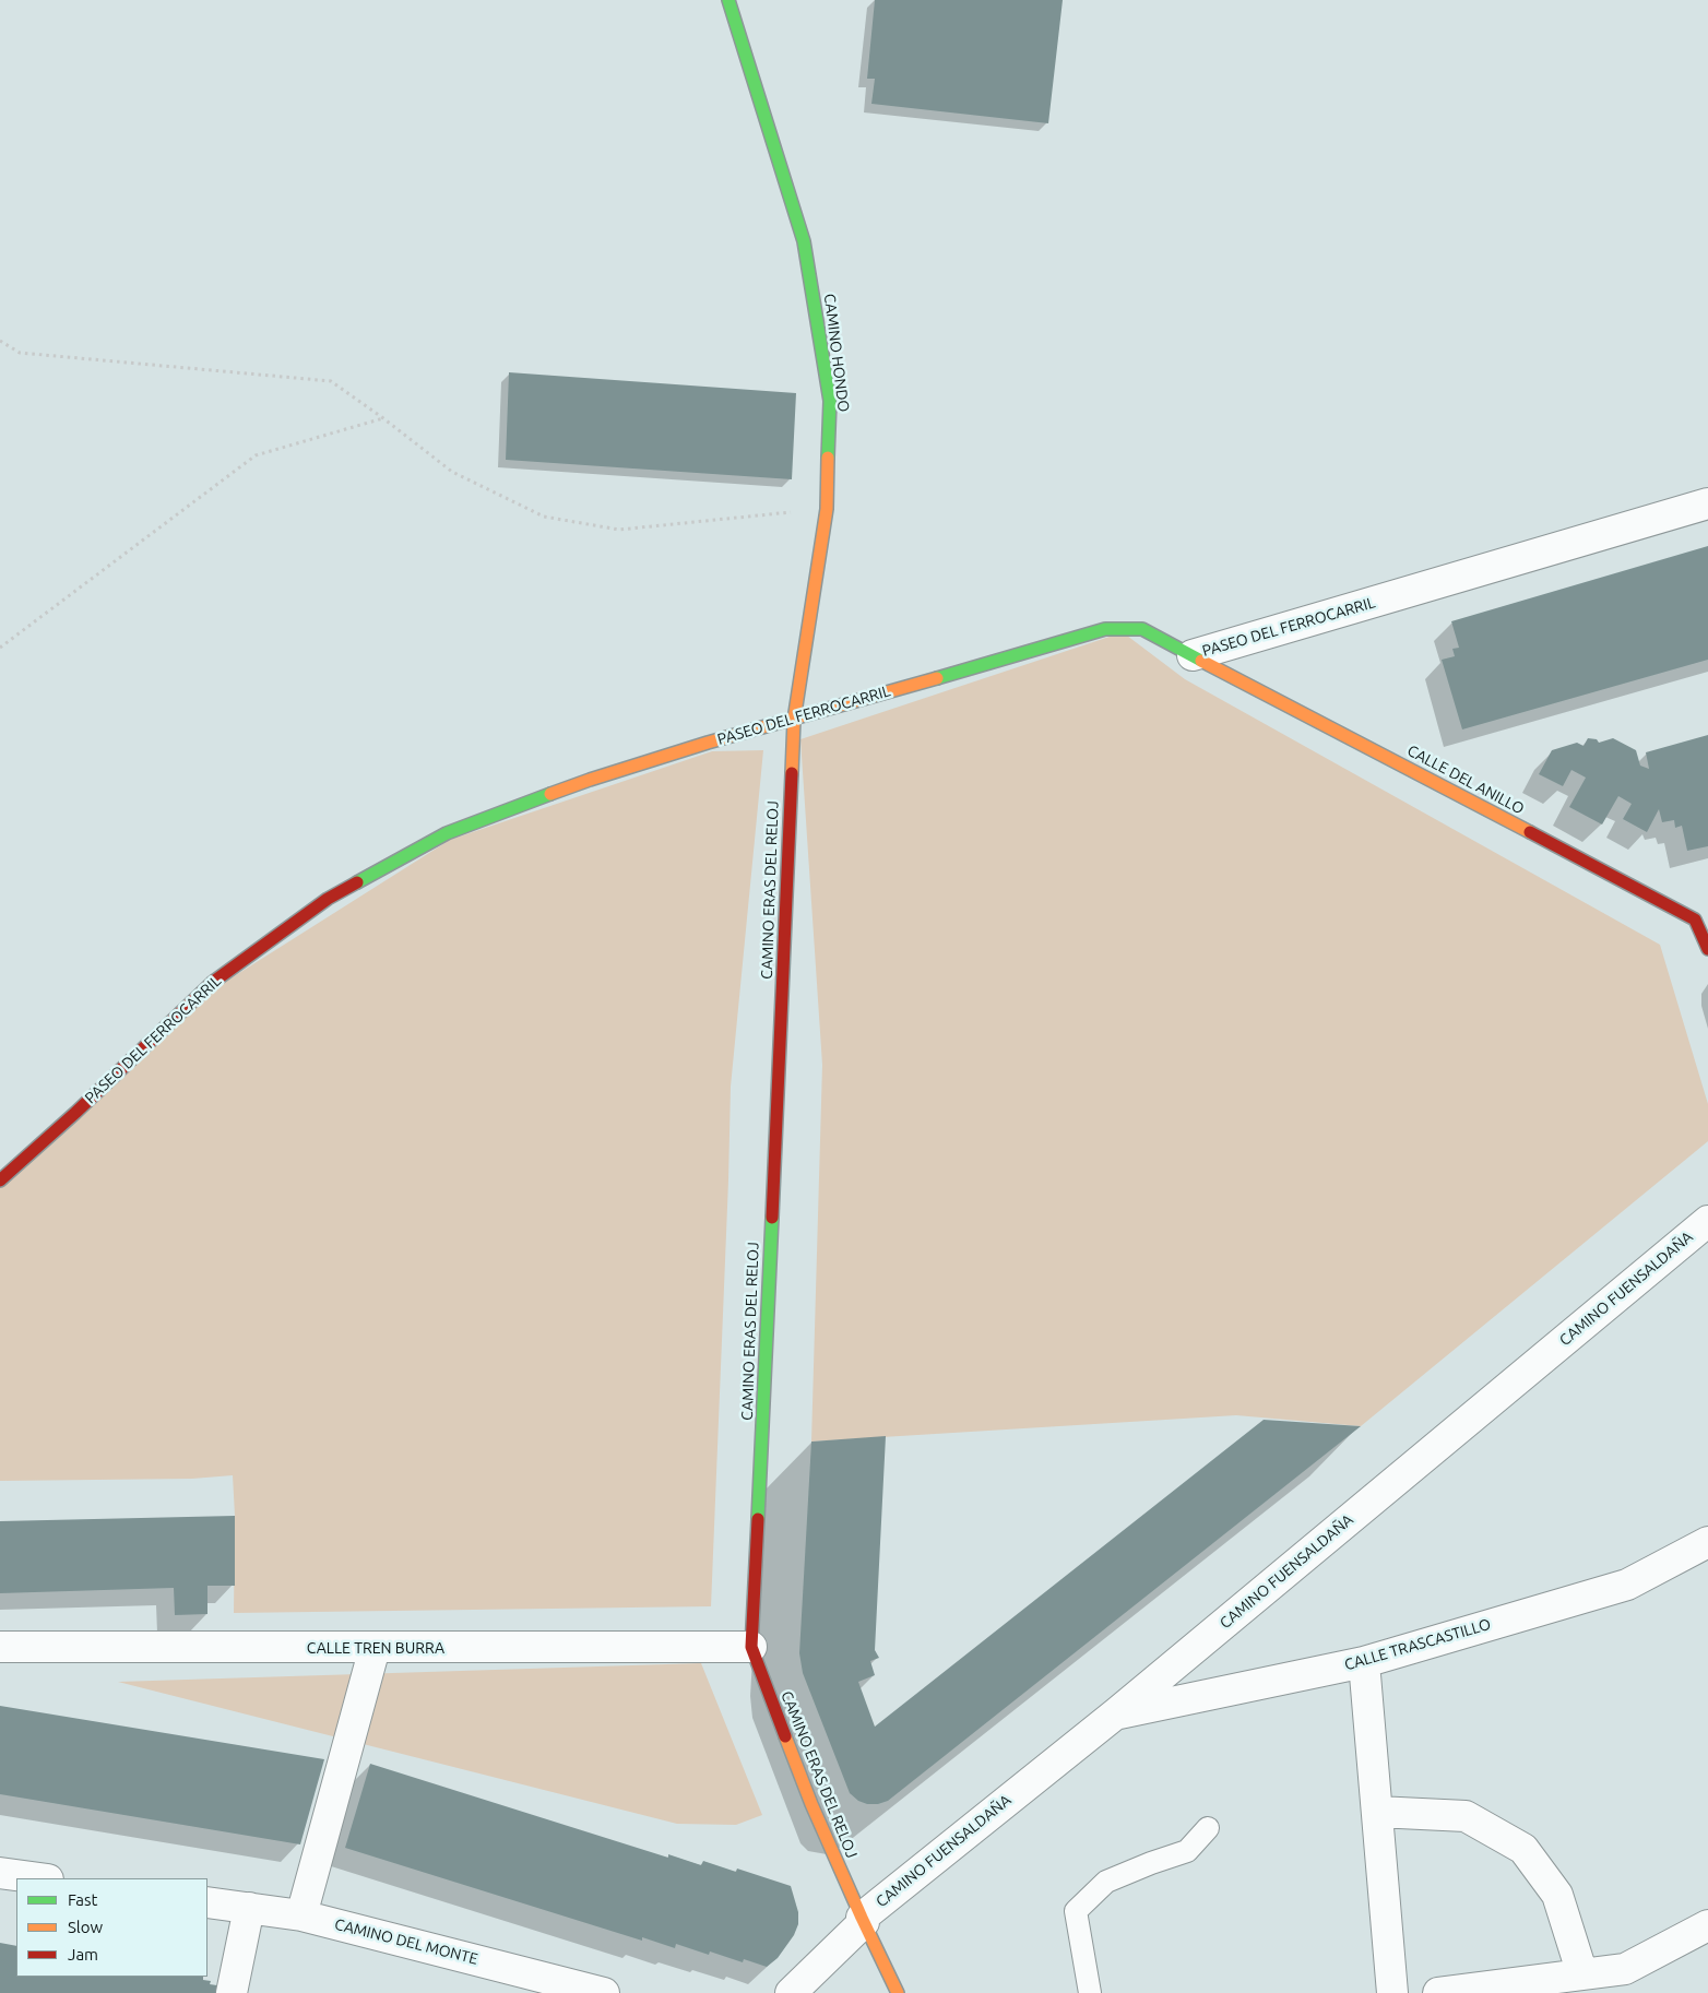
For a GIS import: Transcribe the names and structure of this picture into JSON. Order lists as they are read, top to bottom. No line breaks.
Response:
{"streets":{"street":["CAMINO HONDO","PASEO DEL FERROCARRIL","CALLE DEL ANILLO","CAMINO ERAS DEL RELOJ","CAMINO FUENSALDAÑA","CALLE TRASCASTILLO","CALLE TREN BURRA","CAMINO DEL MONTE"]},"crossings":[["CAMINO HONDO","PASEO DEL FERROCARRIL"],["CAMINO HONDO","CAMINO ERAS DEL RELOJ"],["PASEO DEL FERROCARRIL","CALLE DEL ANILLO"],["PASEO DEL FERROCARRIL","CAMINO ERAS DEL RELOJ"],["CAMINO ERAS DEL RELOJ","CAMINO FUENSALDAÑA"],["CAMINO ERAS DEL RELOJ","CALLE TREN BURRA"],["CAMINO FUENSALDAÑA","CALLE TRASCASTILLO"]],"legend":["Fast","Slow","Jam"]}
